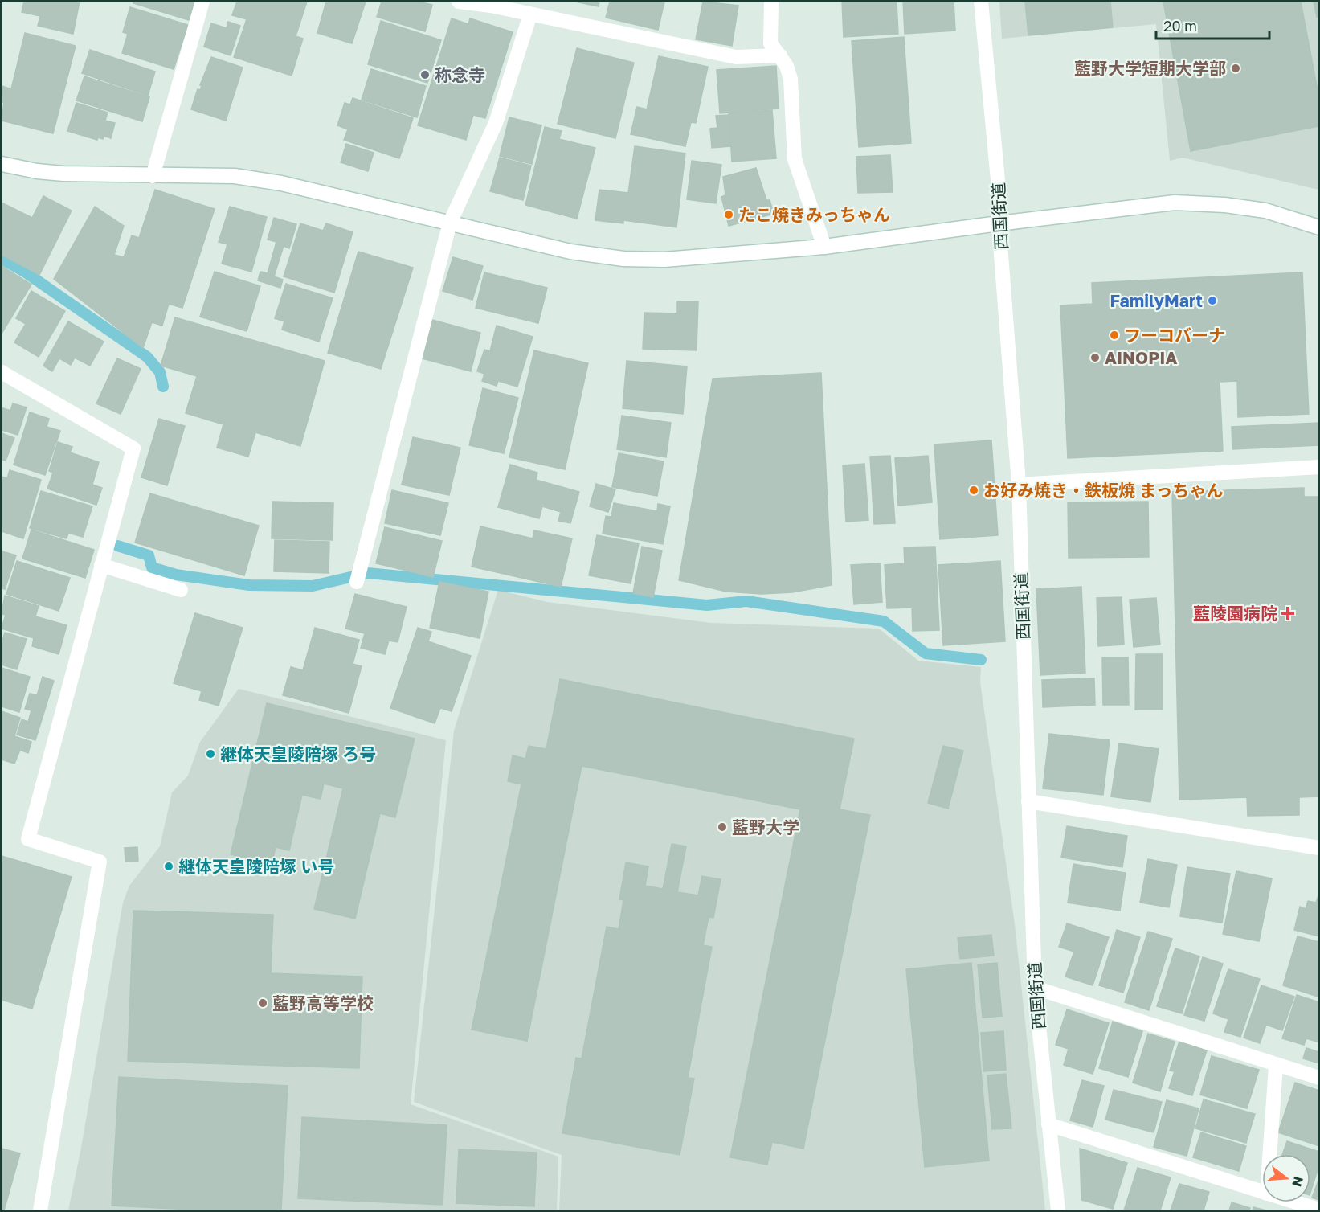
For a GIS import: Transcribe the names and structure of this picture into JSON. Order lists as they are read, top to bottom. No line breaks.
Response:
{"streets":{"street":["西国街道"]},"places":{"other":["藍野大学短期大学部","称念寺","たこ焼きみっちゃん","FamilyMart","フーコバーナ","AINOPIA","お好み焼き・鉄板焼 まっちゃん","継体天皇陵陪塚 ろ号","藍野大学","継体天皇陵陪塚 い号","藍野高等学校"],"health":["藍陵園病院"]},"scale_bar":"20 m","north":"right"}
